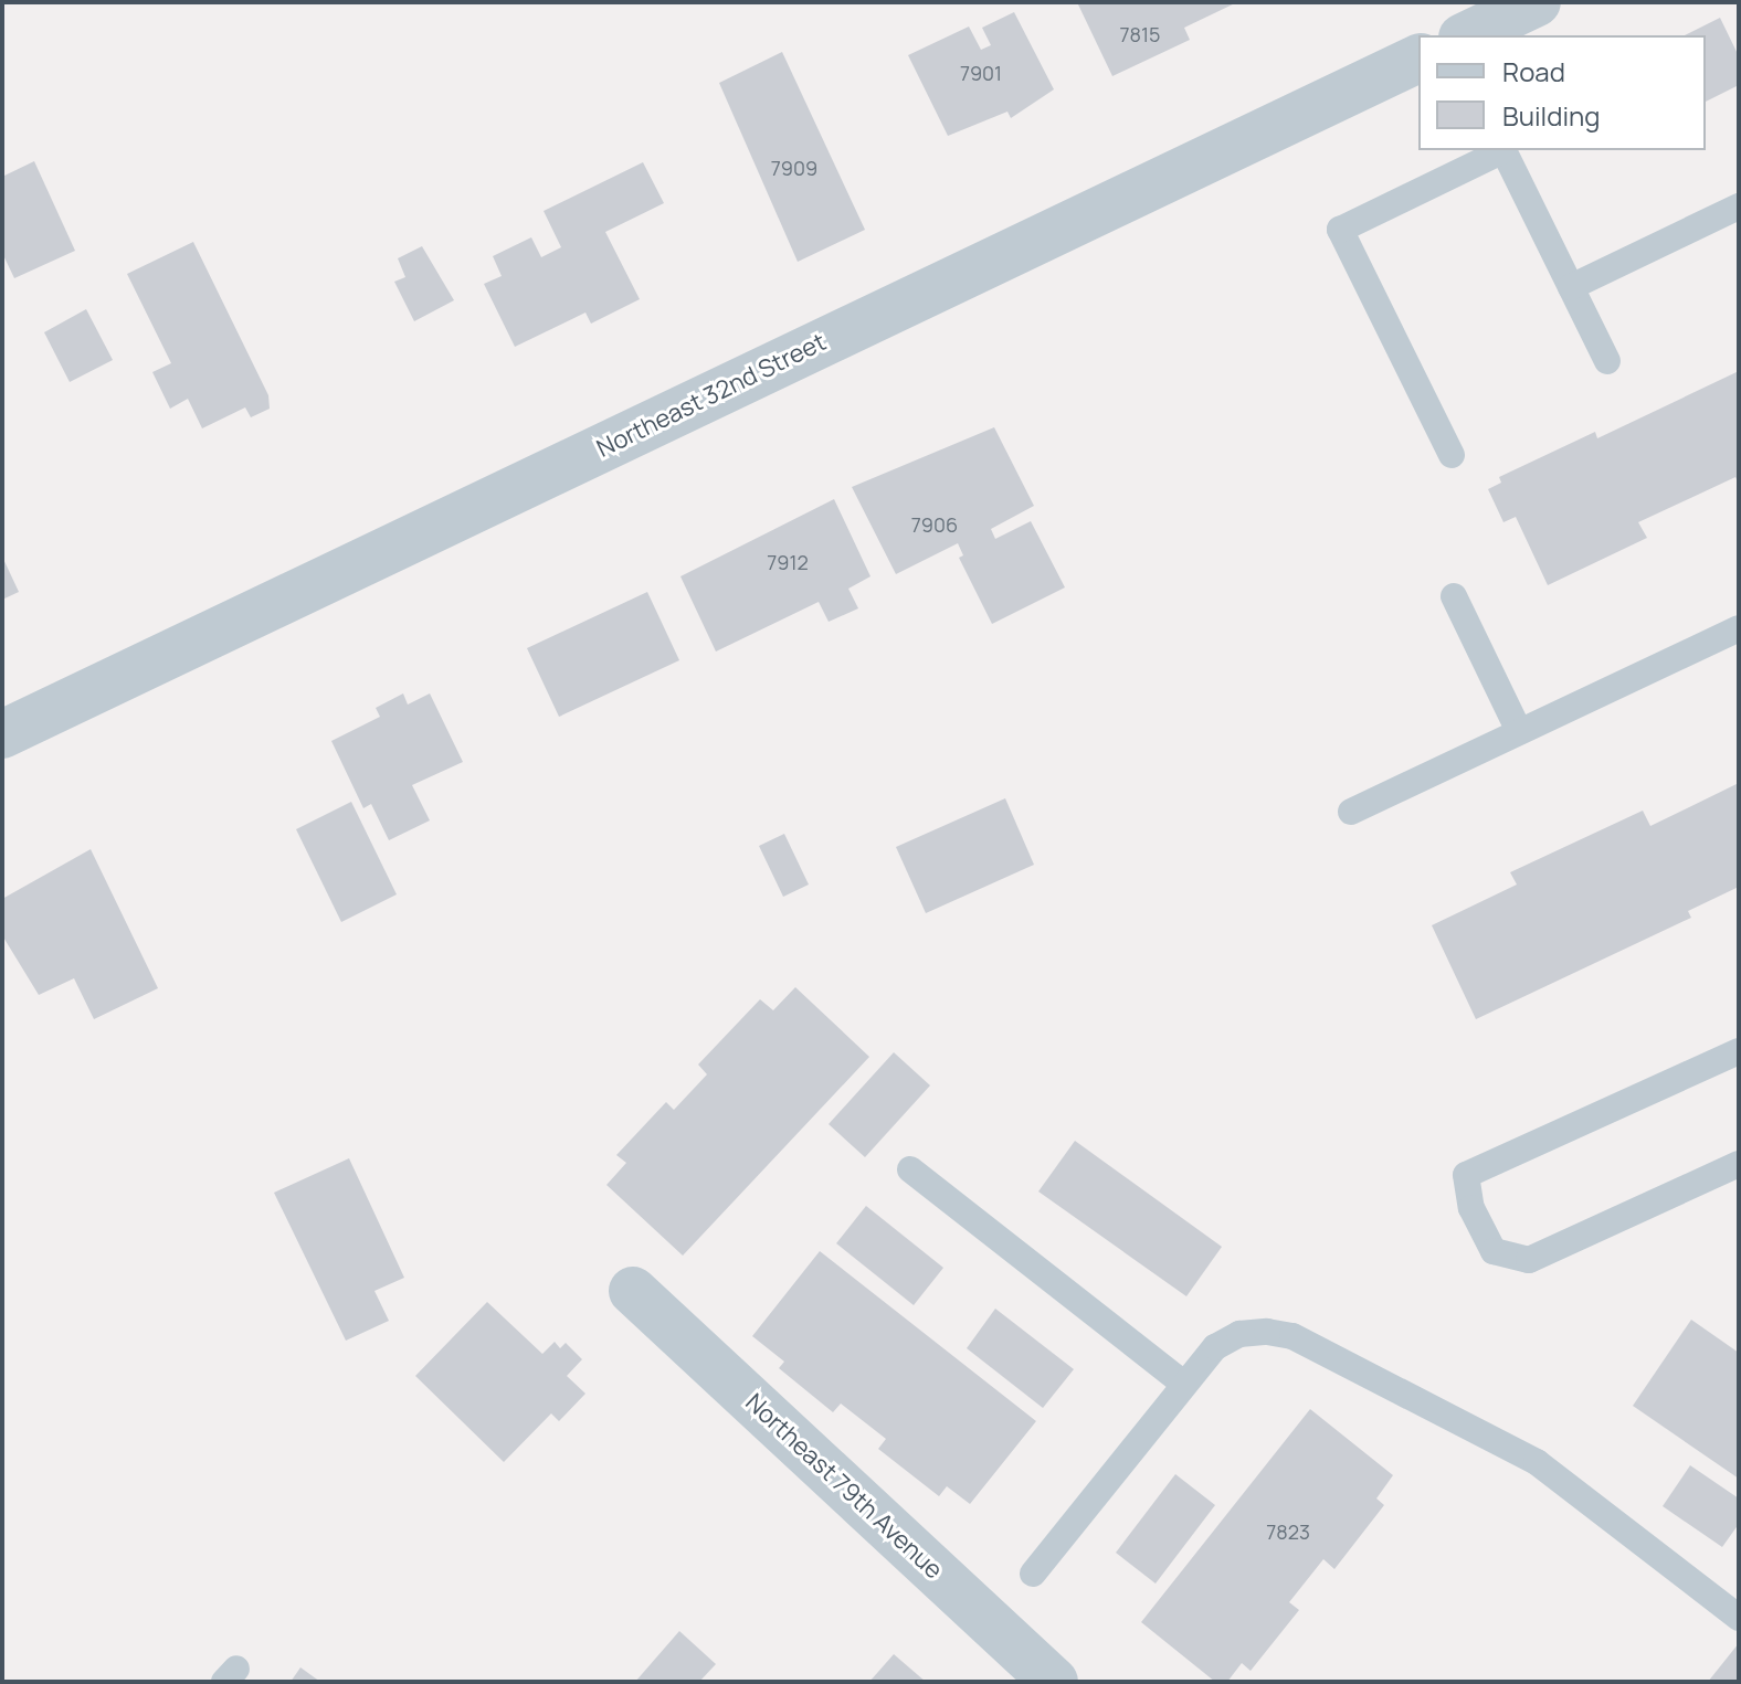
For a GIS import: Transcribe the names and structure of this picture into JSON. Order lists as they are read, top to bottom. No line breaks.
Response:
{"streets":{"street":["Northeast 32nd Street","Northeast 79th Avenue"]},"house_numbers":["7815","7901","7909","7906","7912","7823"],"legend":["Road","Building"]}
